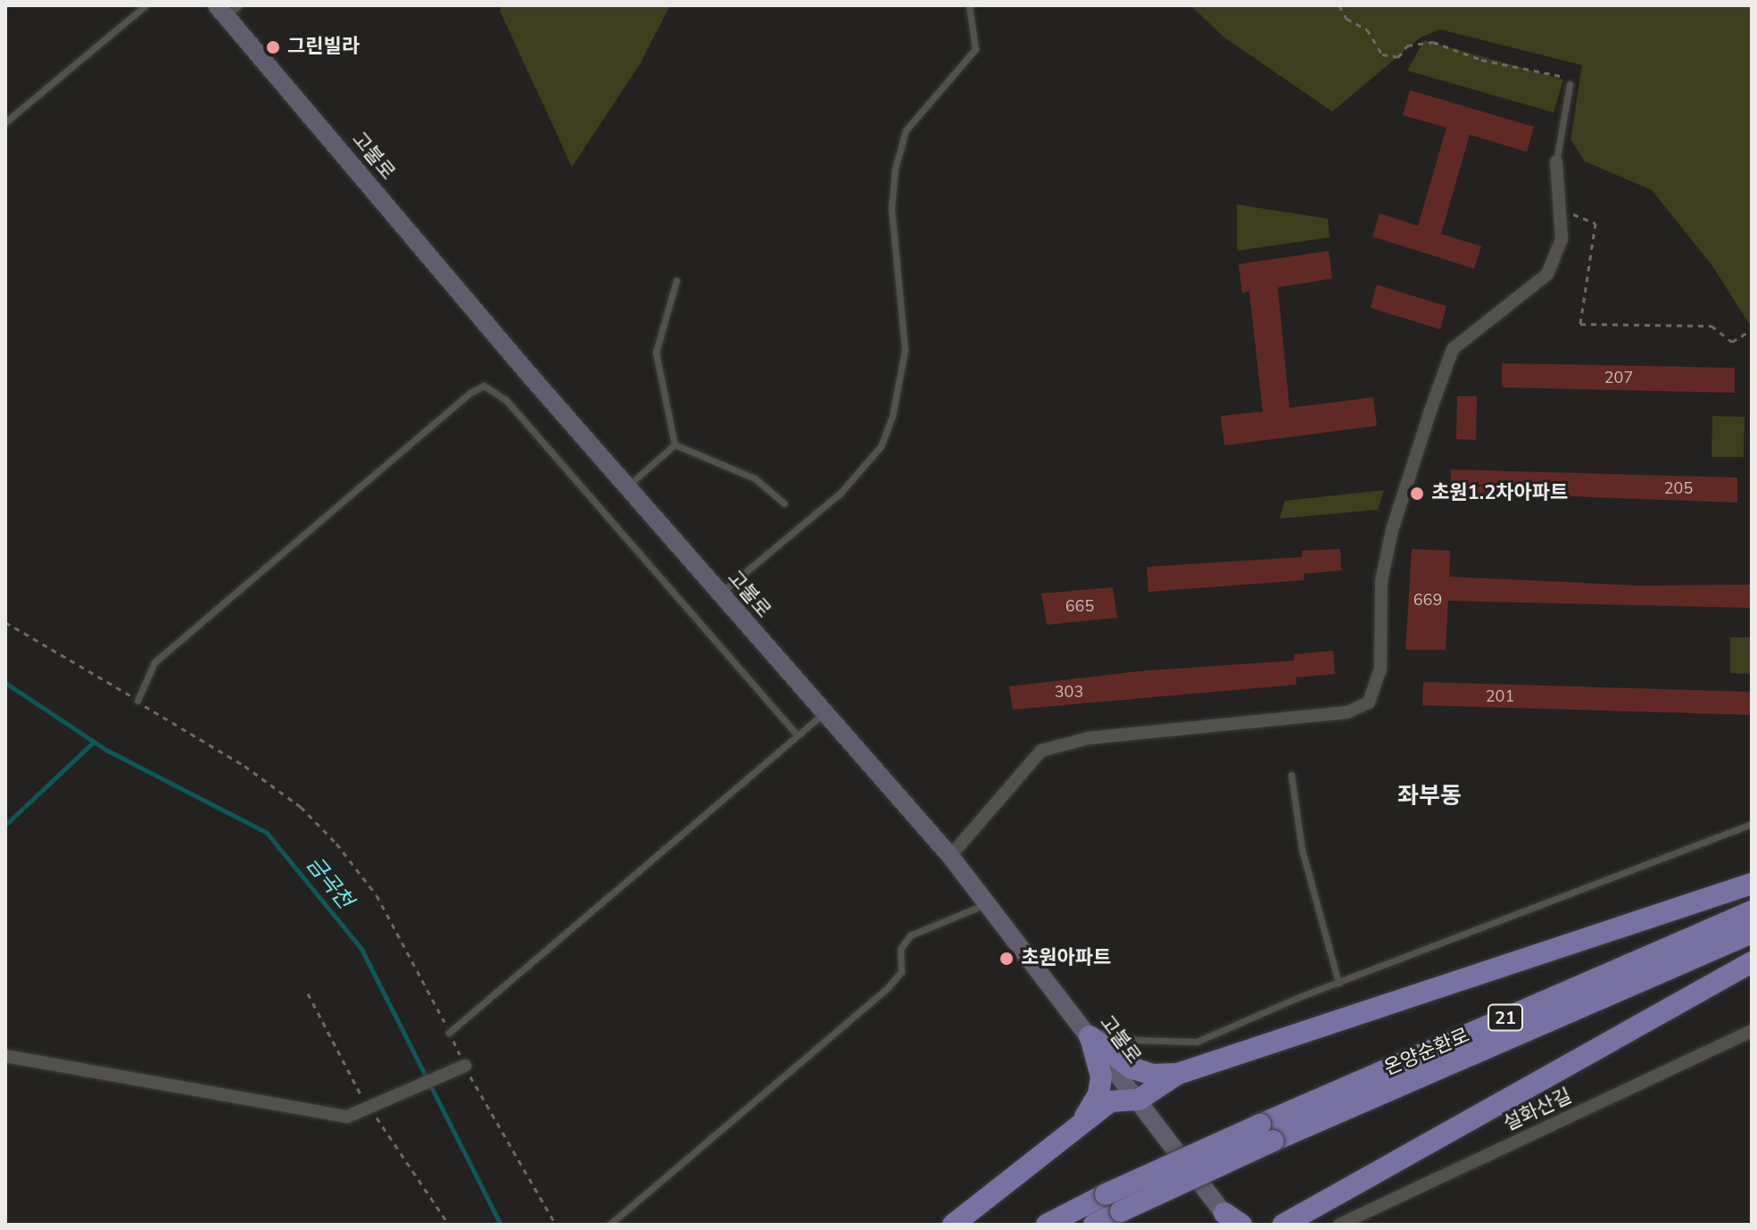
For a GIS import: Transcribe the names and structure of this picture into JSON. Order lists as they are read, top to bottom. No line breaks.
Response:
{"streets":{"highway":["21","온양순환로"],"main road":["고불로"],"street":["설화산길"]},"crossings":[["21","온양순환로"]],"districts":["좌부동"],"water":["금곡천"],"places":["그린빌라","초원1.2차아파트","초원아파트"],"house_numbers":["207","205","669","665","303","201"]}
